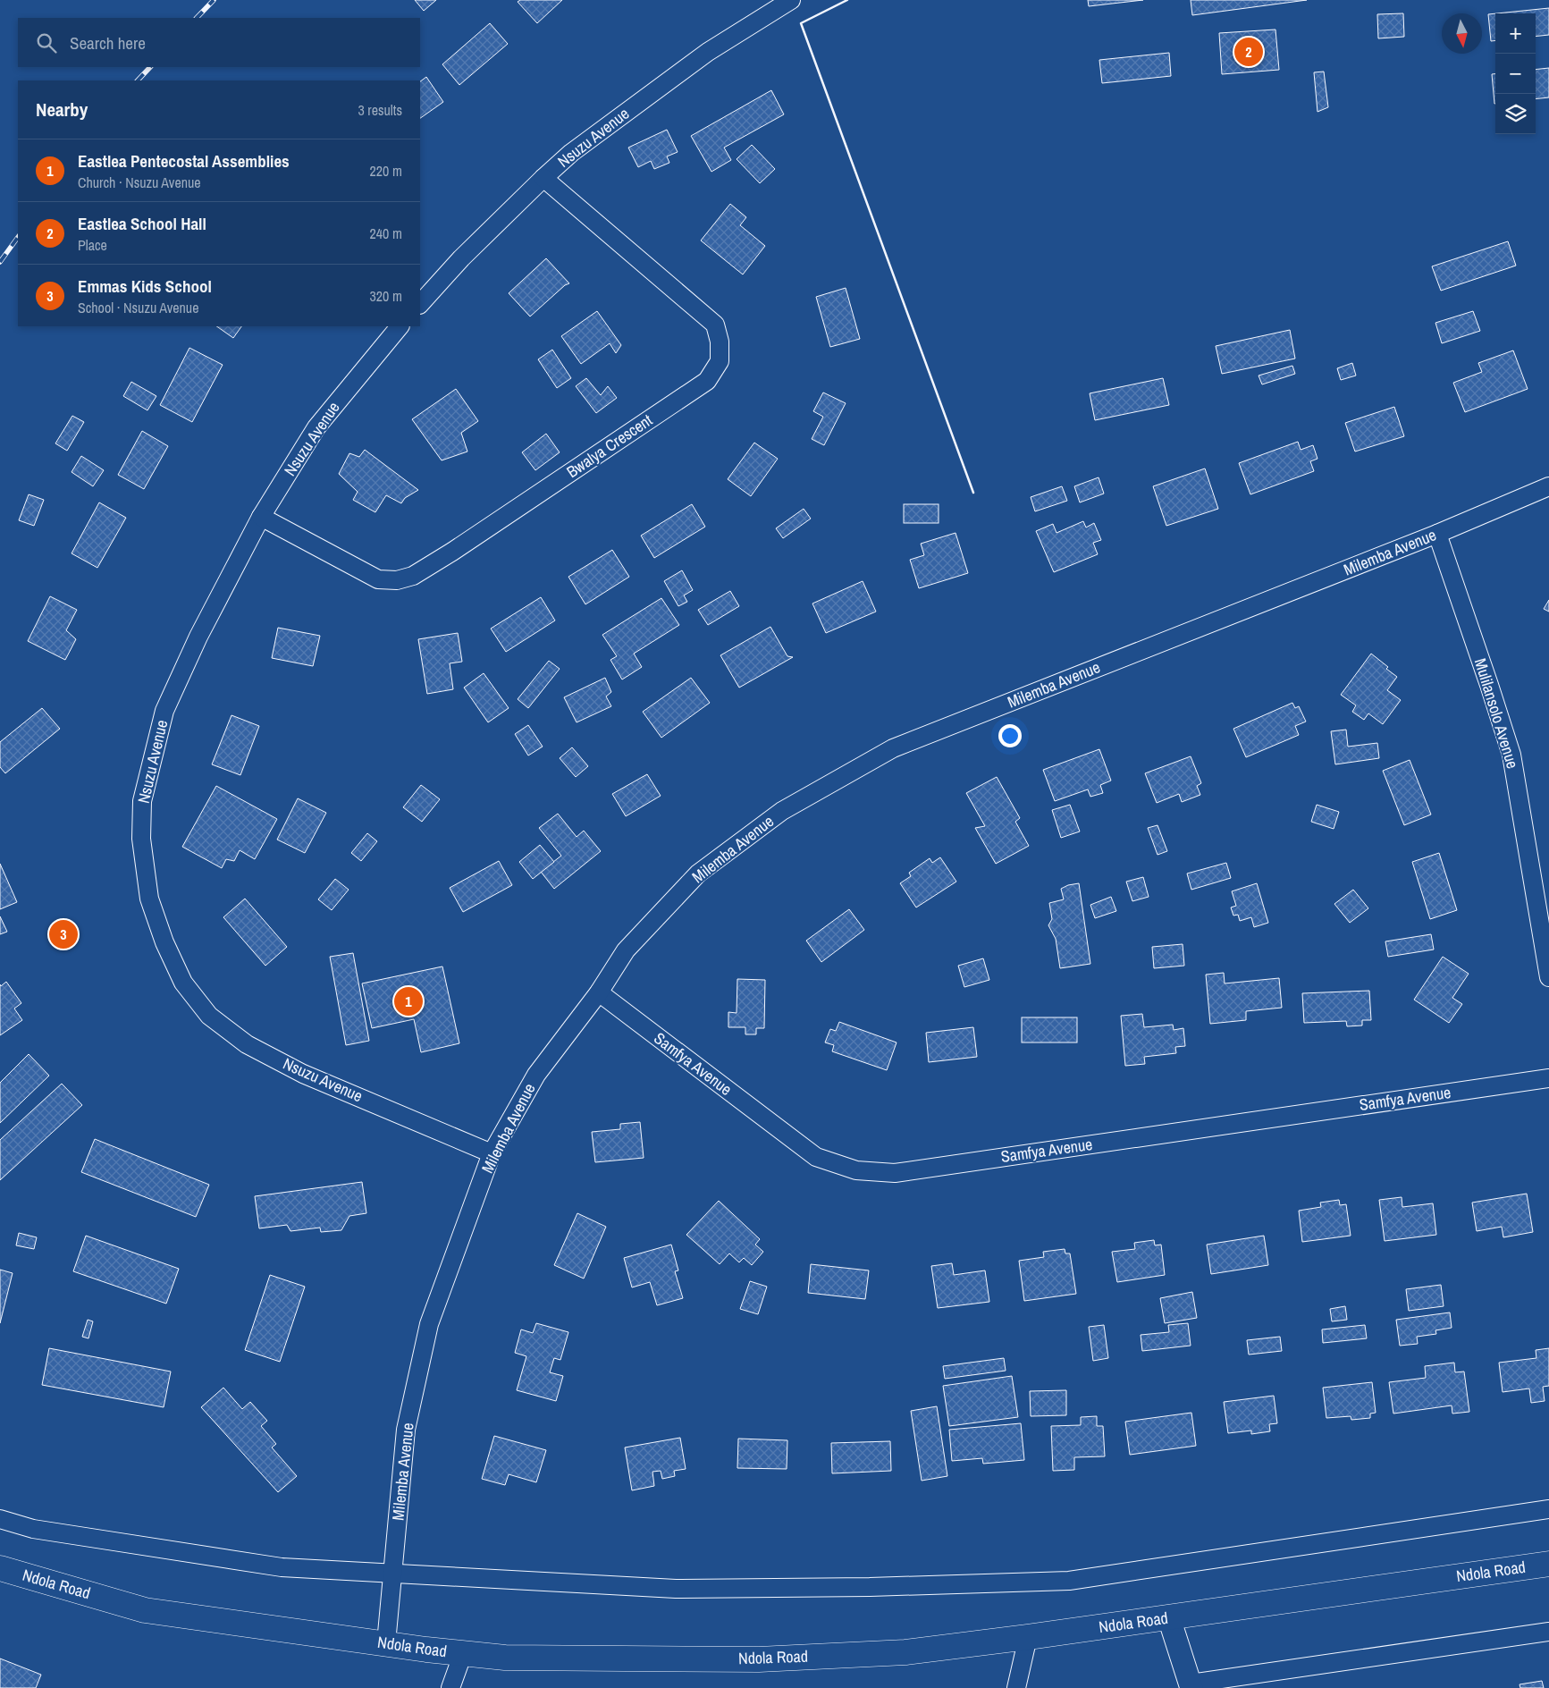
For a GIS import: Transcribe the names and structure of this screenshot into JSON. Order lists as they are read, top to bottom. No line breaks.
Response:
{"streets":{"main road":["Ndola Road"],"street":["Nsuzu Avenue","Bwalya Crescent","Milemba Avenue","Mulilansolo Avenue","Samfya Avenue"]},"crossings":[["Nsuzu Avenue","Bwalya Crescent"],["Nsuzu Avenue","Milemba Avenue"],["Milemba Avenue","Mulilansolo Avenue"],["Milemba Avenue","Samfya Avenue"],["Milemba Avenue","Ndola Road"]],"north":"bottom","page":{"map_buttons":["+","−"],"search":"Search here","pins":["2","3","1"],"heading":["Nearby","3 results"],"list":[{"mark":"1","name":"Eastlea Pentecostal Assemblies","note":"Church · Nsuzu Avenue","value":"220 m"},{"mark":"2","name":"Eastlea School Hall","note":"Place","value":"240 m"},{"mark":"3","name":"Emmas Kids School","note":"School · Nsuzu Avenue","value":"320 m"}]}}
